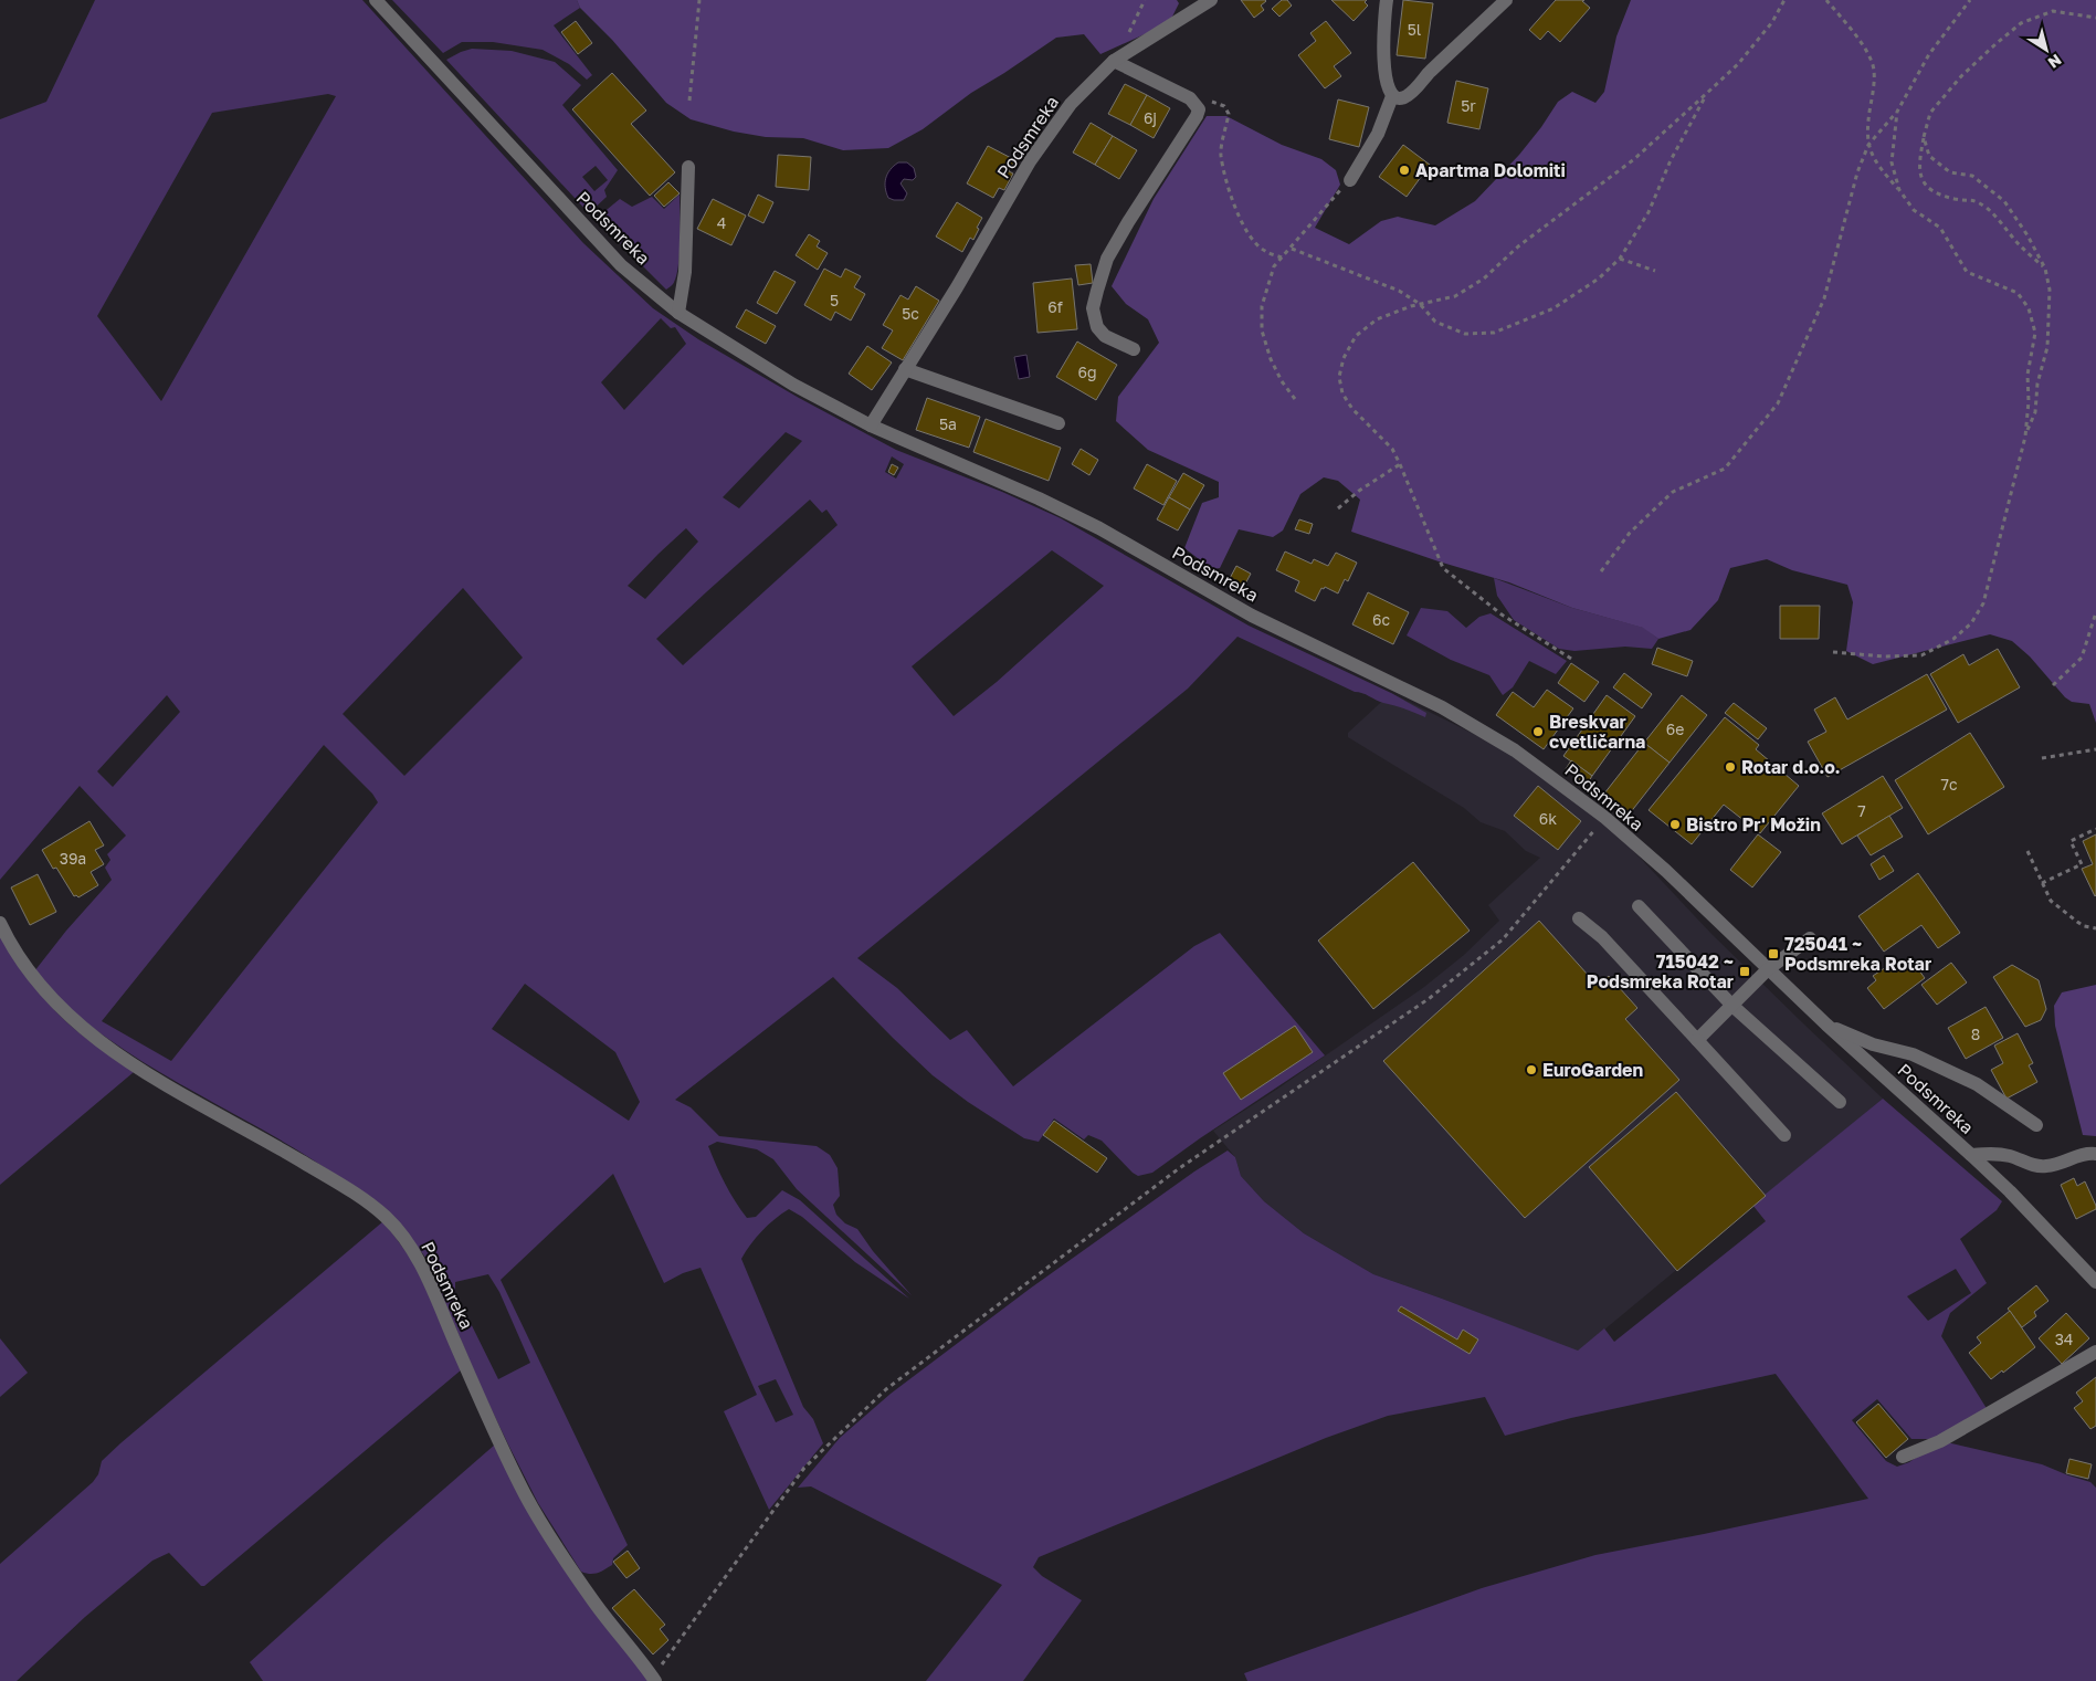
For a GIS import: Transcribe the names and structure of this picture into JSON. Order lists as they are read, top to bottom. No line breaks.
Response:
{"streets":{"street":["Podsmreka"]},"places":{"other":["Apartma Dolomiti","Breskvar cvetličarna","Rotar d.o.o.","Bistro Pr' Možin","EuroGarden"],"transit":["725041 ~ Podsmreka Rotar","715042 ~ Podsmreka Rotar"]},"house_numbers":["5l","5r","6j","4","5","6f","5c","6g","5a","6c","6e","7c","7","6k","39a","8","34"],"north":"bottom right"}
